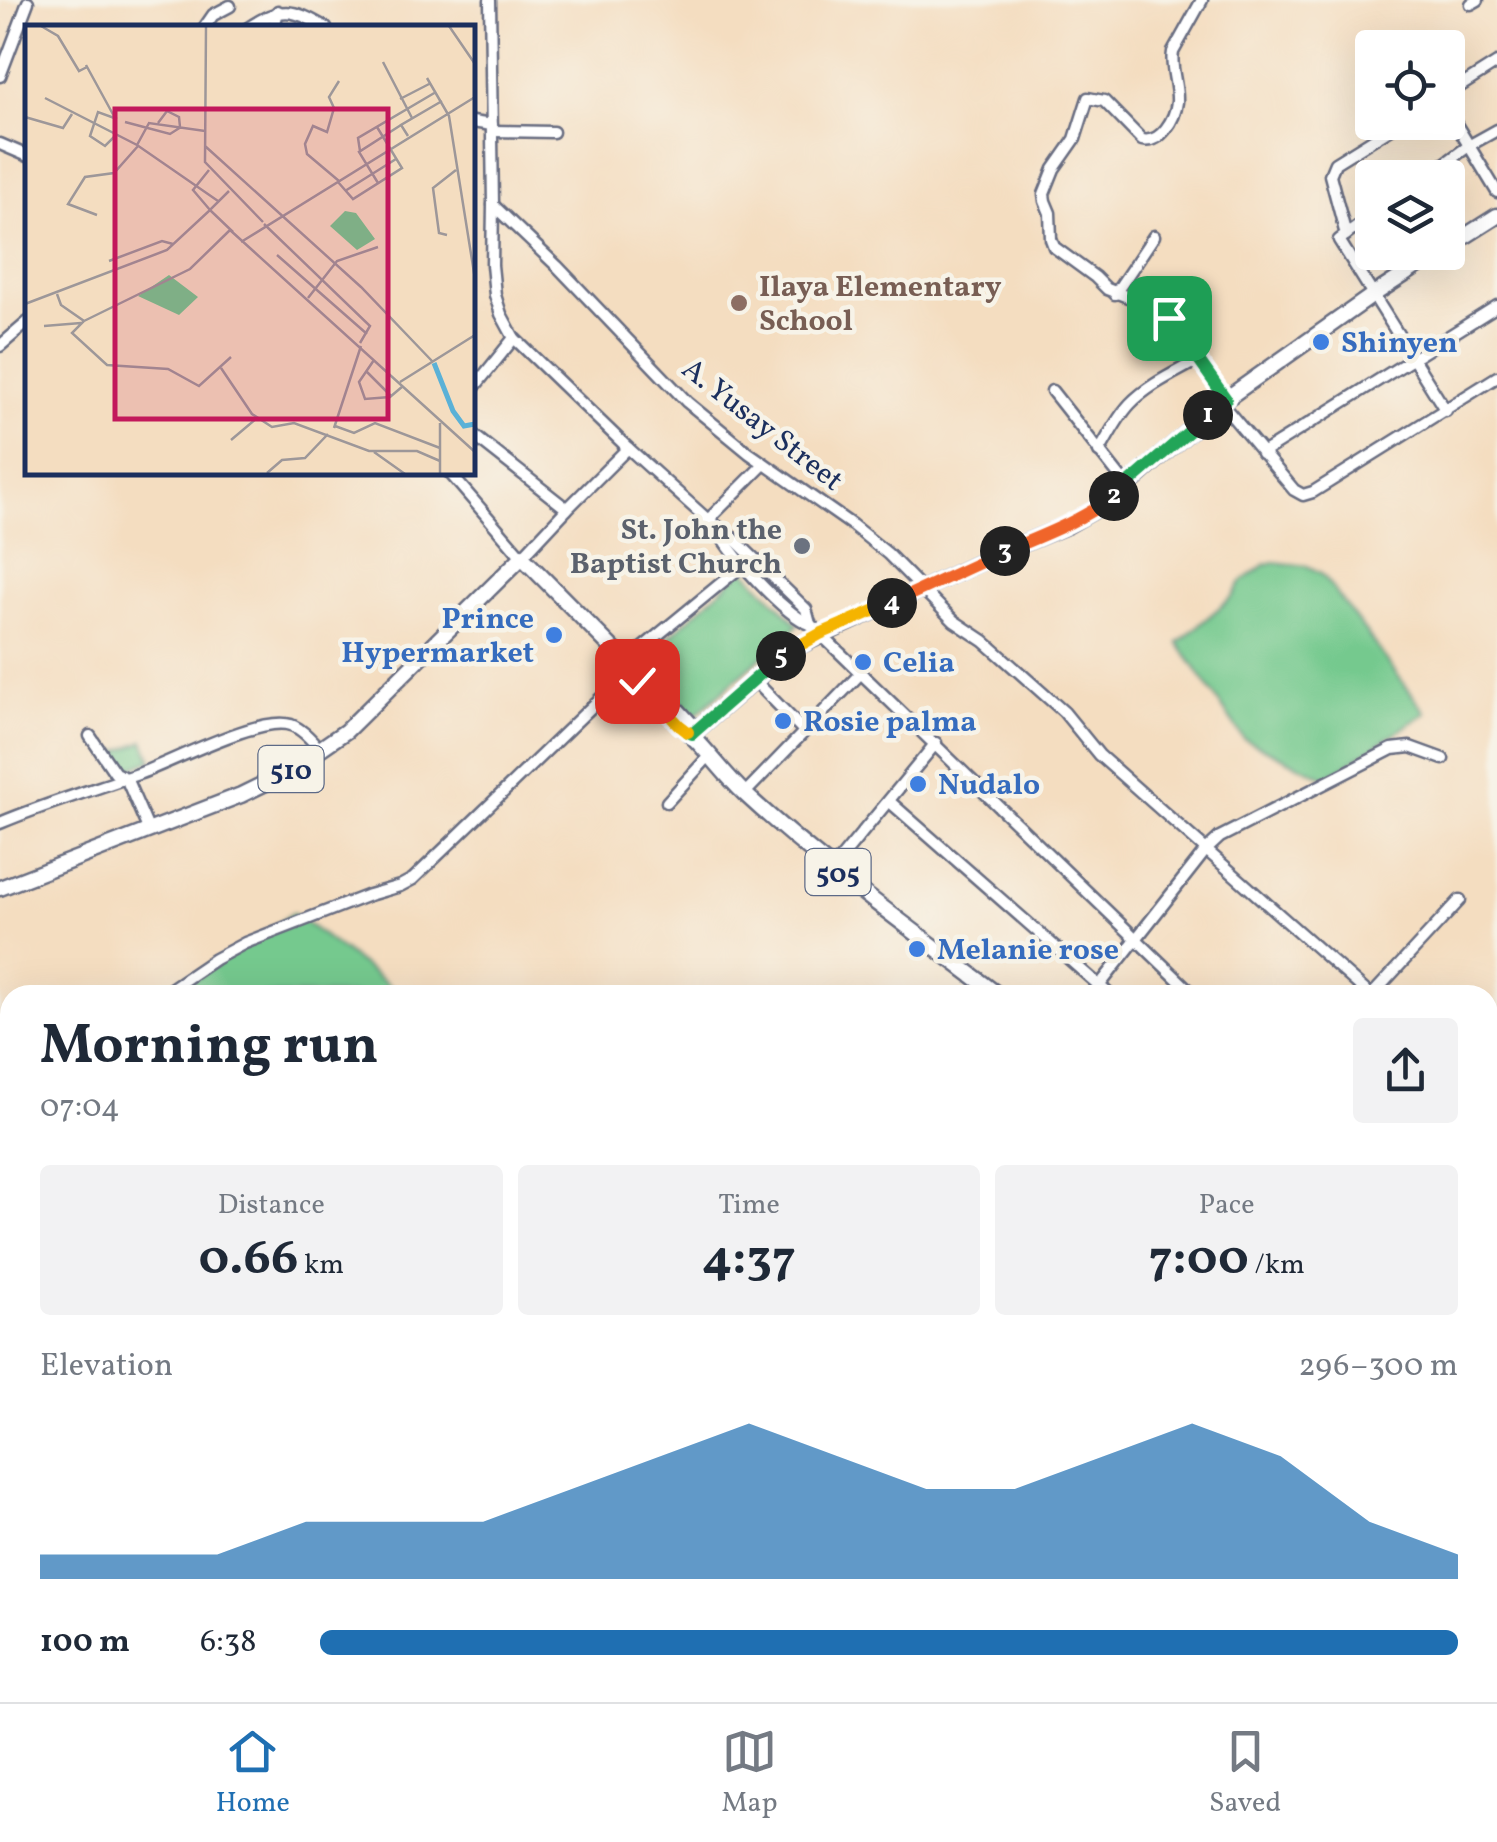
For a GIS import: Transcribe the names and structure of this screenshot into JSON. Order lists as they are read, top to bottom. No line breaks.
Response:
{"streets":{"main road":["510","505"],"street":["A. Yusay Street"]},"places":["Ilaya Elementary School","Shinyen","St. John the Baptist Church","Prince Hypermarket","Celia","Rosie palma","Nudalo","Melanie rose"],"page":{"pins":["1","2","3","4","5"],"heading":["Morning run","07:04"],"stats":[["Distance","0.66 km"],["Time","4:37"],["Pace","7:00 /km"]],"chart":["Elevation","296–300 m"],"list":[{"name":"100 m","note":"6:38"}],"tabs":["Home","Map","Saved"]}}
